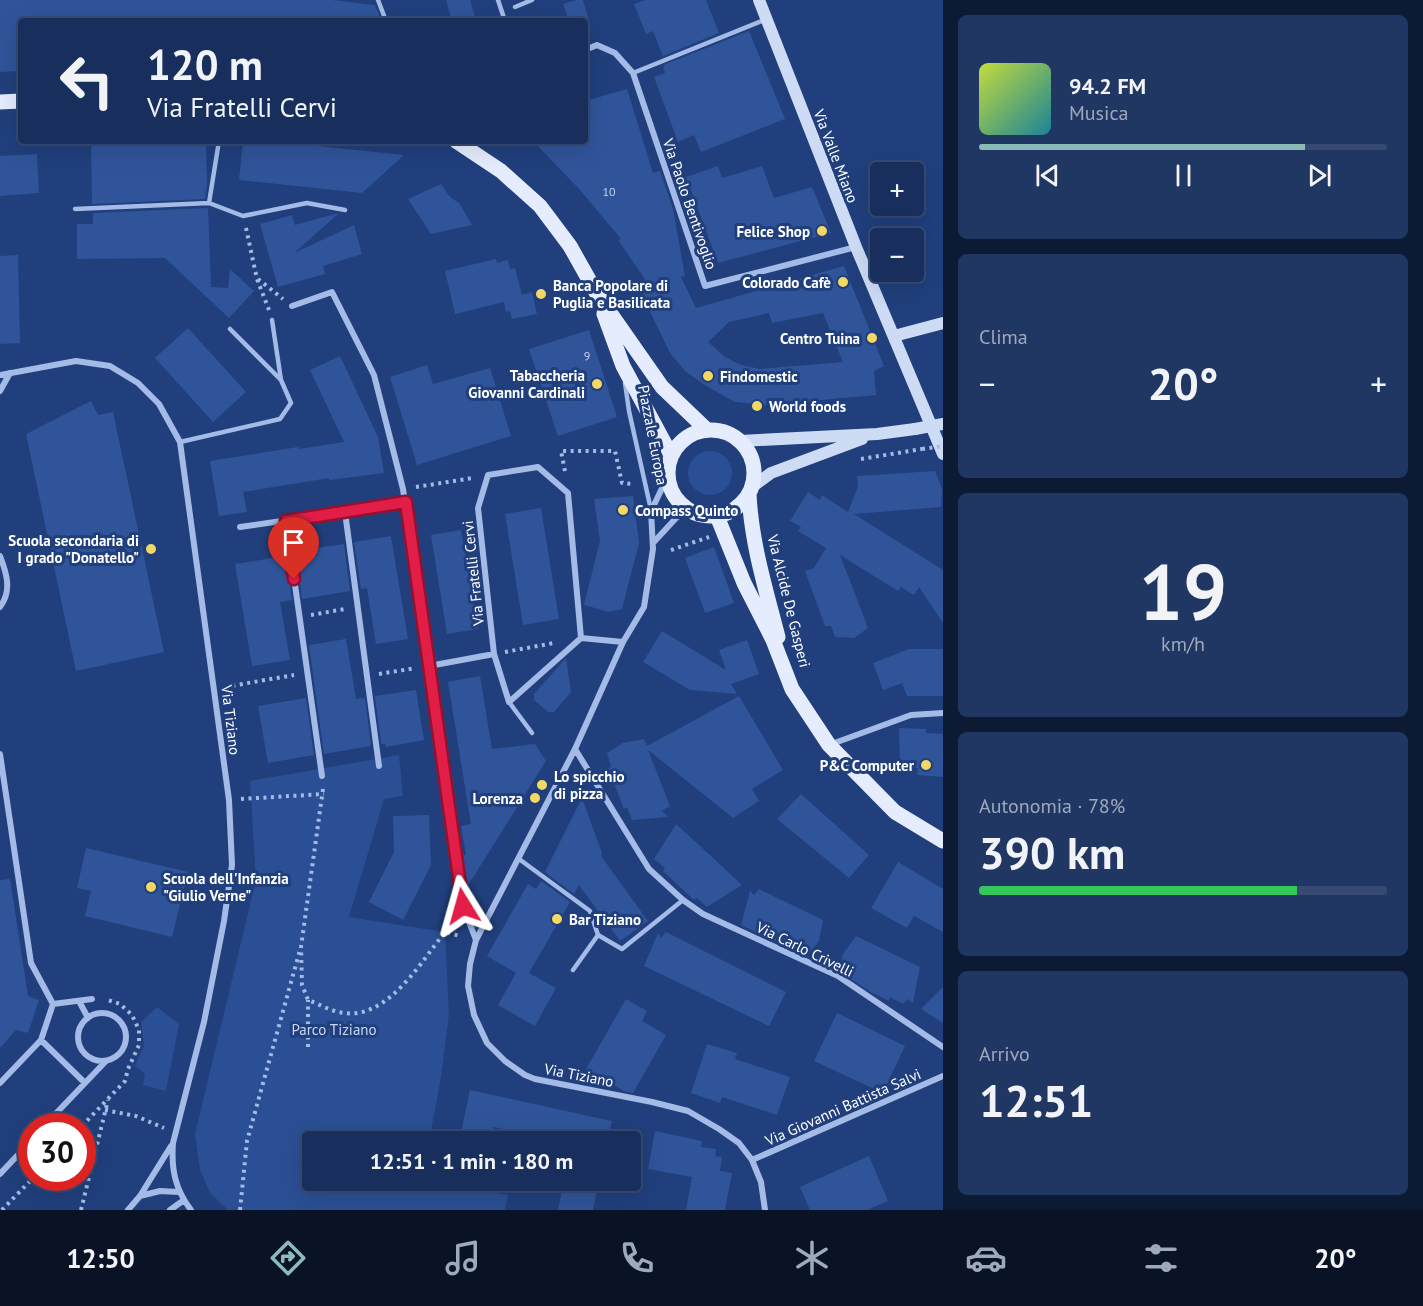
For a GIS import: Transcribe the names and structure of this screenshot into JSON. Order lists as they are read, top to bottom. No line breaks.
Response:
{"streets":{"main road":["Piazzale Europa","Via Alcide De Gasperi"],"street":["Via Valle Miano","Via Paolo Bentivoglio","Via Fratelli Cervi","Via Tiziano","Via Carlo Crivelli","Via Giovanni Battista Salvi"]},"crossings":[["Via Valle Miano","Via Paolo Bentivoglio"],["Piazzale Europa","Via Alcide De Gasperi"],["Piazzale Europa","Via Tiziano"],["Via Tiziano","Via Carlo Crivelli"],["Via Tiziano","Via Giovanni Battista Salvi"]],"parks":["Parco Tiziano"],"places":["Felice Shop","Colorado Cafè","Banca Popolare di Puglia e Basilicata","Centro Tuina","Findomestic","Tabaccheria Giovanni Cardinali","World foods","Compass Quinto","Scuola secondaria di I grado \"Donatello\"","P&C Computer","Lo spicchio di pizza","Lorenza","Scuola dell'Infanzia \"Giulio Verne\"","Bar Tiziano"],"house_numbers":["10","9"],"page":{"turn":["120 m","Via Fratelli Cervi"],"song":["94.2 FM","Musica"],"map_buttons":["+","−"],"tile":["Clima",["19","km/h"],["Autonomia · 78%","390 km"],["Arrivo","12:51"]],"heat":["−","20°","+"],"limit":"30","trip":"12:51 · 1 min · 180 m","tabs":["12:50","20°"]}}
